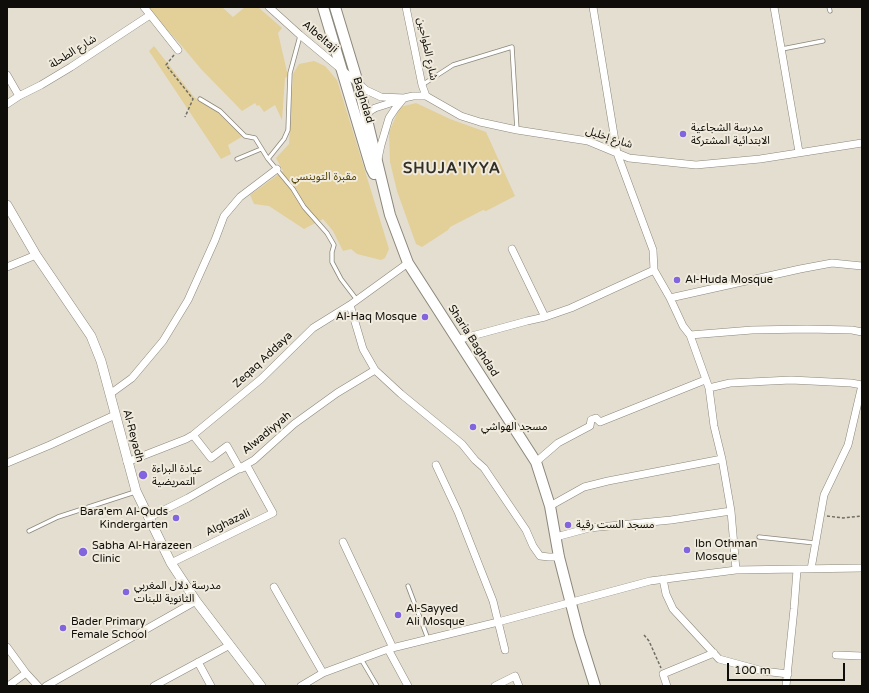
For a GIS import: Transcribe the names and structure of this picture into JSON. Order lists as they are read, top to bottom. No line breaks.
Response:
{"streets":{"main road":["Baghdad","Sharia Baghdad"],"street":["Albeltaji","شارع الطواحين","شارع الطحلة","شارع إخليل","Zeqaq Addaya","Alwadiyyah","Al-Reyadh","Alghazali"]},"crossings":[["Albeltaji","Baghdad"],["Albeltaji","Sharia Baghdad"],["شارع الطواحين","شارع إخليل"],["Baghdad","Sharia Baghdad"],["Sharia Baghdad","Zeqaq Addaya"],["Zeqaq Addaya","Al-Reyadh"],["Alwadiyyah","Al-Reyadh"],["Alwadiyyah","Alghazali"],["Al-Reyadh","Alghazali"]],"districts":["SHUJA'IYYA"],"parks":["مقبرة التوينسي"],"places":["مدرسة الشجاعية الابتدائية المشتركة","Al-Huda Mosque","Al-Haq Mosque","مسجد الهواشي","عيادة البراءة التمريضية","Bara'em Al-Quds Kindergarten","مسجد الست رقية","Ibn Othman Mosque","Sabha Al-Harazeen Clinic","مدرسة دلال المغربي الثانوية للبنات","Al-Sayyed Ali Mosque","Bader Primary Female School"],"scale_bar":"100 m"}
